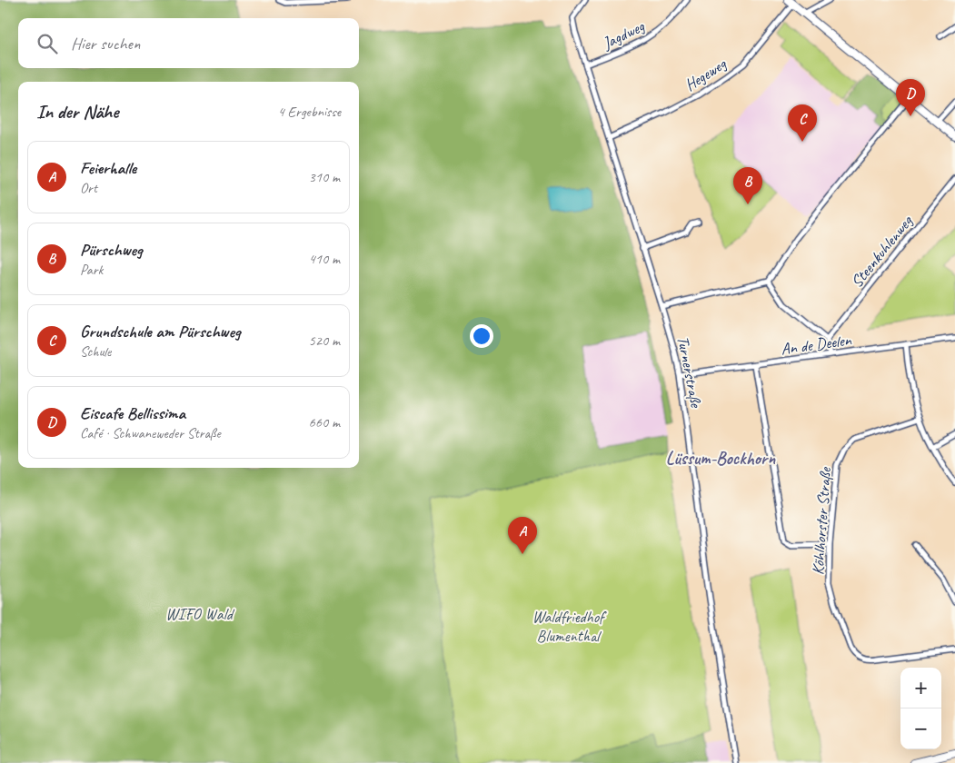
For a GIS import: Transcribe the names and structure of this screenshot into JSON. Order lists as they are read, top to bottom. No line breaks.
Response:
{"streets":{"street":["Jagdweg","Hegeweg","Steenkuhlenweg","An de Deelen","Turnerstraße","Köhlhorster Straße"]},"crossings":[["Jagdweg","Turnerstraße"],["Hegeweg","Turnerstraße"],["An de Deelen","Turnerstraße"]],"districts":["Lüssum-Bockhorn"],"parks":["WIFO Wald","Waldfriedhof Blumenthal"],"page":{"search":"Hier suchen","pins":["D","C","B","A"],"heading":["In der Nähe","4 Ergebnisse"],"list":[{"mark":"A","name":"Feierhalle","note":"Ort","value":"310 m"},{"mark":"B","name":"Pürschweg","note":"Park","value":"410 m"},{"mark":"C","name":"Grundschule am Pürschweg","note":"Schule","value":"520 m"},{"mark":"D","name":"Eiscafe Bellissima","note":"Café · Schwaneweder Straße","value":"660 m"}],"map_buttons":["+","−"]}}
